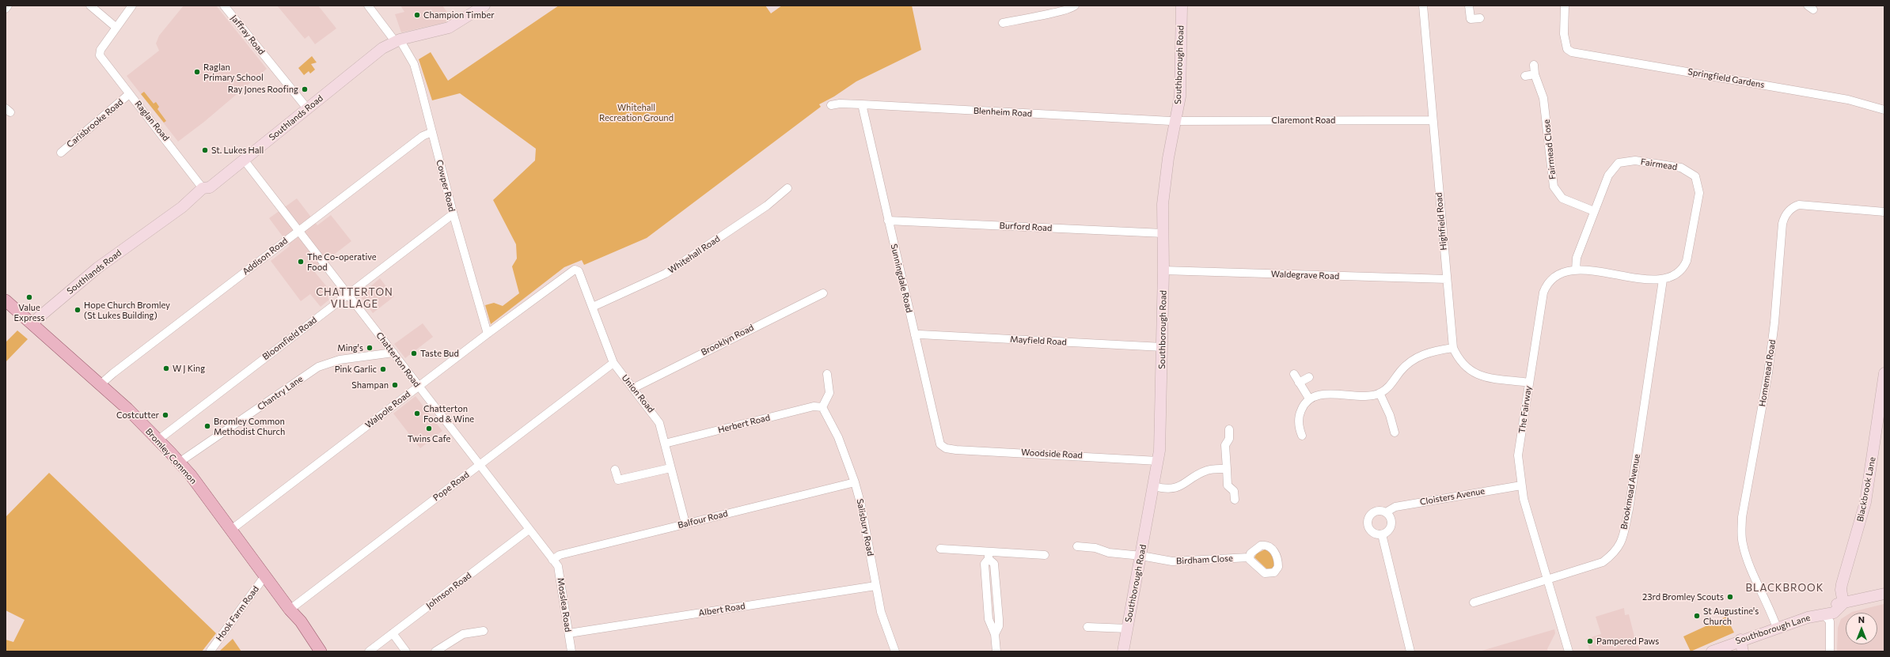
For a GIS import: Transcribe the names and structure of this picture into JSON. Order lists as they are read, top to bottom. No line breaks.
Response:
{"streets":{"main road":["Bromley Common"],"street":["Jaffray Road","Southborough Road","Springfield Gardens","Blenheim Road","Southlands Road","Claremont Road","Raglan Road","Carisbrooke Road","Fairmead Close","Fairmead","Cowper Road","Highfield Road","Burford Road","Whitehall Road","Addison Road","Waldegrave Road","Sunningdale Road","Bloomfield Road","Brooklyn Road","Mayfield Road","Chatterton Road","Homemead Road","Chantry Lane","Union Road","Walpole Road","The Fairway","Herbert Road","Woodside Road","Pope Road","Blackbrook Lane","Brookmead Avenue","Cloisters Avenue","Balfour Road","Salisbury Road","Birdham Close","Johnson Road","Mosslea Road","Albert Road","Hook Farm Road","Southborough Lane"]},"crossings":[["Jaffray Road","Southlands Road"],["Southborough Road","Blenheim Road"],["Southborough Road","Claremont Road"],["Southborough Road","Burford Road"],["Southborough Road","Waldegrave Road"],["Southborough Road","Mayfield Road"],["Southborough Road","Woodside Road"],["Southborough Road","Birdham Close"],["Blenheim Road","Claremont Road"],["Blenheim Road","Sunningdale Road"],["Southlands Road","Raglan Road"],["Southlands Road","Cowper Road"],["Southlands Road","Chatterton Road"],["Southlands Road","Bromley Common"],["Claremont Road","Highfield Road"],["Raglan Road","Carisbrooke Road"],["Fairmead Close","Fairmead"],["Fairmead","The Fairway"],["Fairmead","Brookmead Avenue"],["Cowper Road","Addison Road"],["Cowper Road","Bloomfield Road"],["Cowper Road","Walpole Road"],["Highfield Road","Waldegrave Road"],["Highfield Road","The Fairway"],["Burford Road","Sunningdale Road"],["Whitehall Road","Union Road"],["Addison Road","Chatterton Road"],["Addison Road","Bromley Common"],["Sunningdale Road","Mayfield Road"],["Sunningdale Road","Woodside Road"],["Bloomfield Road","Chatterton Road"],["Bloomfield Road","Bromley Common"],["Brooklyn Road","Union Road"],["Chatterton Road","Chantry Lane"],["Chatterton Road","Walpole Road"],["Chatterton Road","Pope Road"],["Chatterton Road","Balfour Road"],["Chatterton Road","Johnson Road"],["Chatterton Road","Mosslea Road"],["Homemead Road","Southborough Lane"],["Chantry Lane","Bromley Common"],["Union Road","Walpole Road"],["Union Road","Herbert Road"],["Union Road","Pope Road"],["Union Road","Balfour Road"],["Walpole Road","Bromley Common"],["The Fairway","Brookmead Avenue"],["The Fairway","Cloisters Avenue"],["Herbert Road","Salisbury Road"],["Bromley Common","Pope Road"],["Bromley Common","Hook Farm Road"],["Blackbrook Lane","Southborough Lane"],["Balfour Road","Salisbury Road"],["Balfour Road","Mosslea Road"],["Salisbury Road","Albert Road"],["Mosslea Road","Albert Road"]],"districts":["CHATTERTON VILLAGE","BLACKBROOK"],"parks":["Whitehall Recreation Ground"],"places":["Champion Timber","Raglan Primary School","Ray Jones Roofing","St. Lukes Hall","The Co-operative Food","Value Express","Hope Church Bromley (St Lukes Building)","Ming's","Taste Bud","W J King","Pink Garlic","Shampan","Chatterton Food & Wine","Costcutter","Bromley Common Methodist Church","Twins Cafe","23rd Bromley Scouts","St Augustine's Church","Pampered Paws"],"north":"top"}
